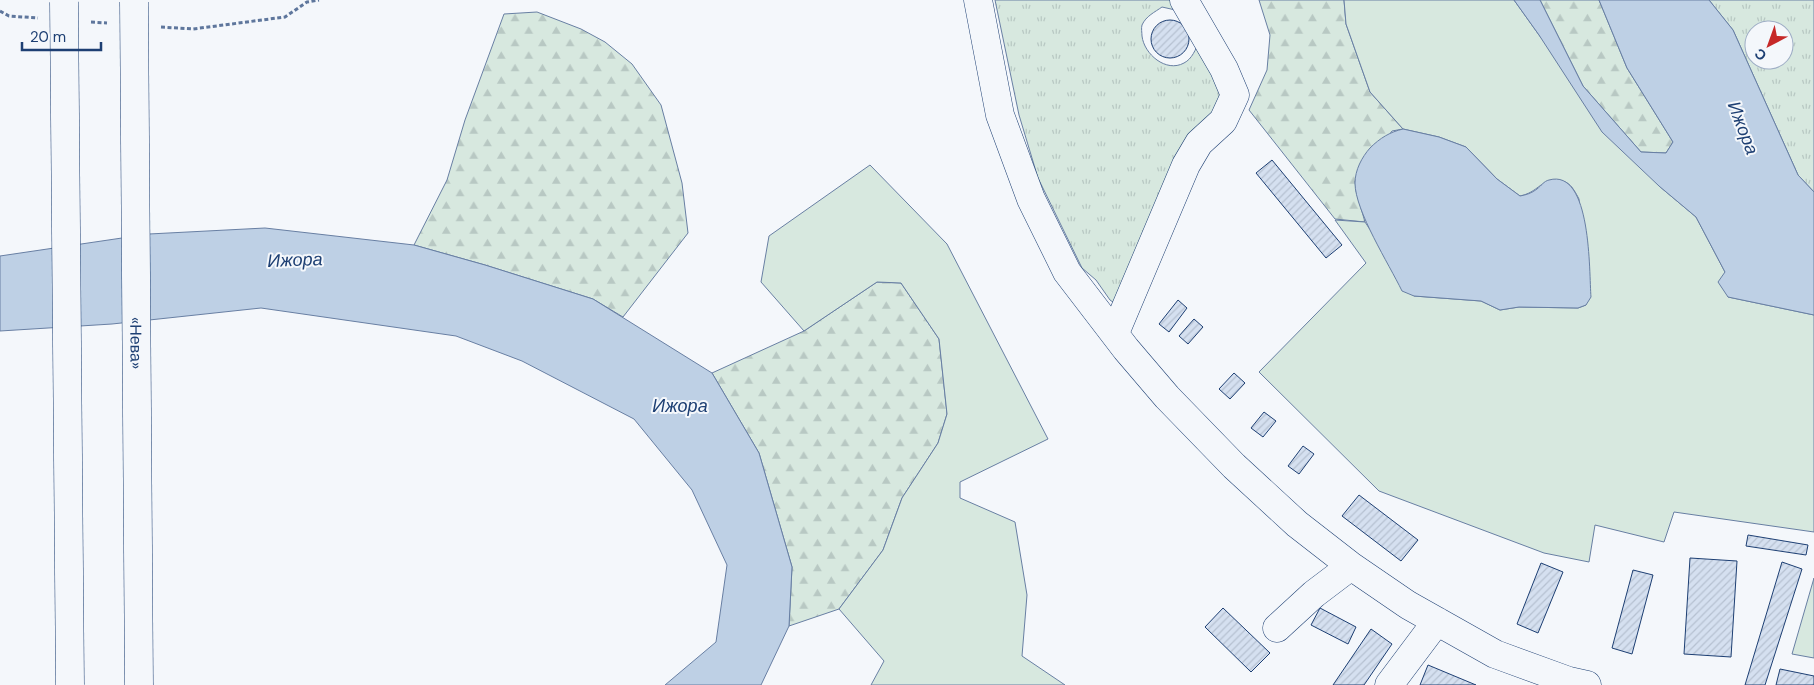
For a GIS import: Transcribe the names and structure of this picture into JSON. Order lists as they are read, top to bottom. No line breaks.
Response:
{"streets":{"main road":["«Нева»"]},"water":["Ижора"],"scale_bar":"20 m","north":"bottom left"}
